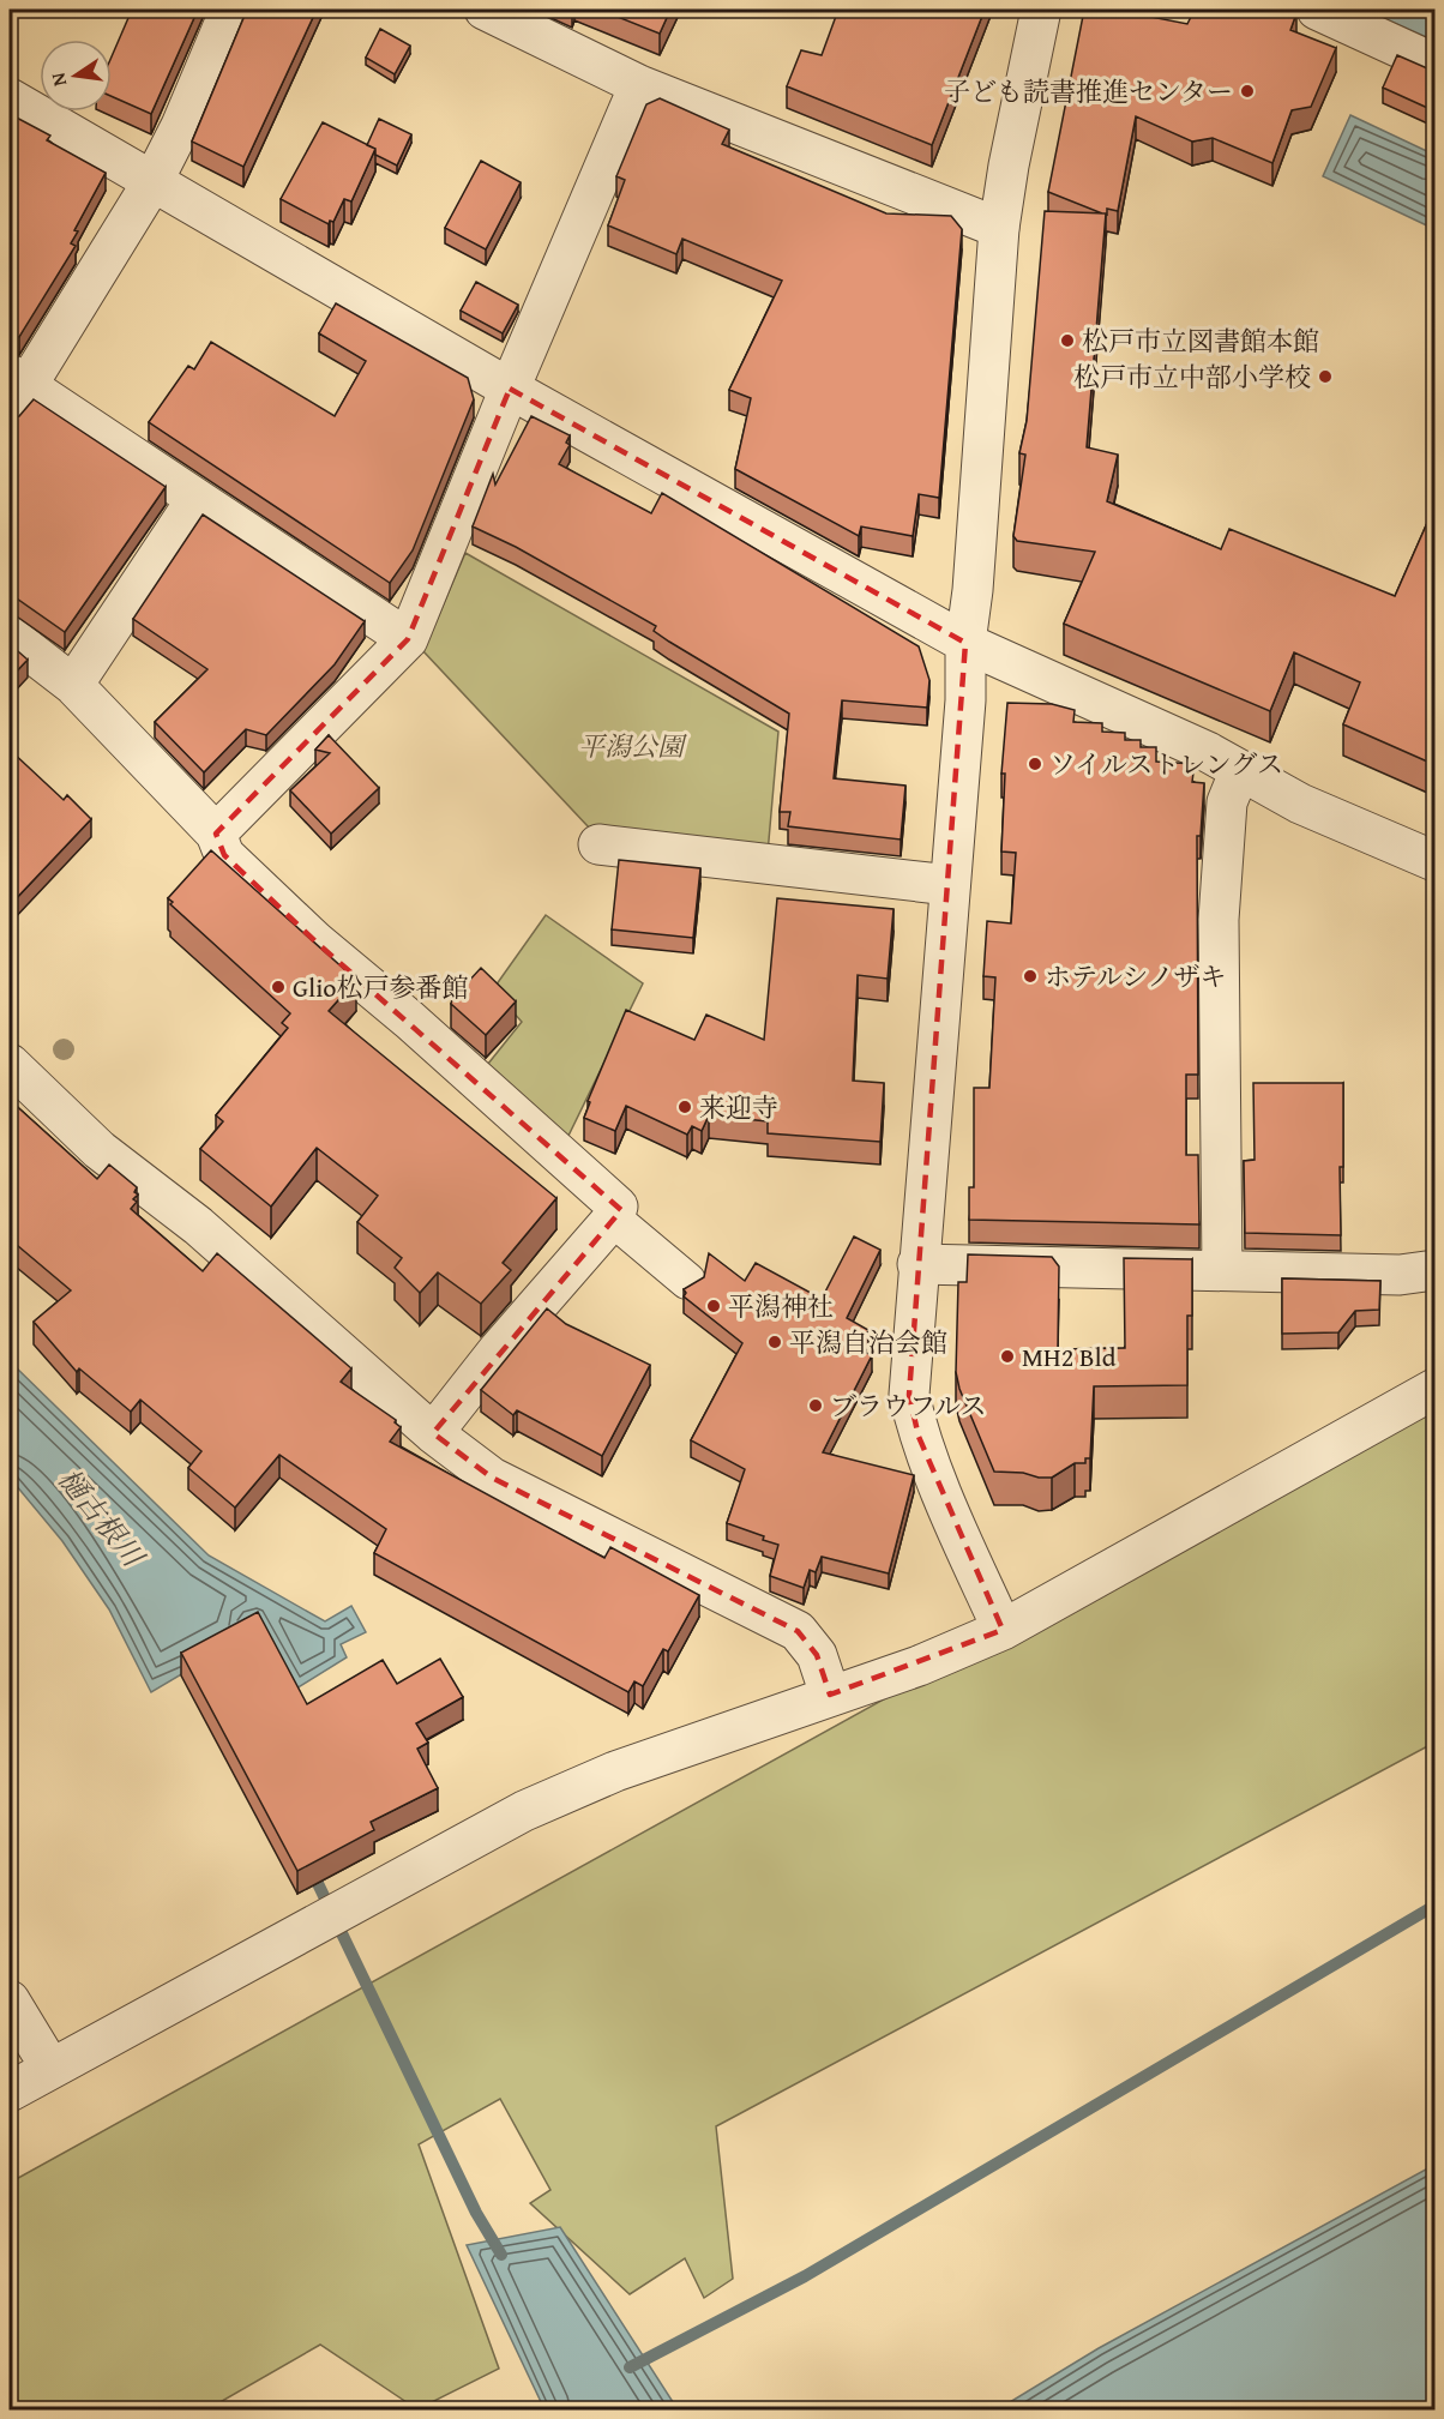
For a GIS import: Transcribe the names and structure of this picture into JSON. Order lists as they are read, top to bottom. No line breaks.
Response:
{"water":["樋古根川"],"parks":["平潟公園"],"places":["子ども読書推進センター","松戸市立図書館本館","松戸市立中部小学校","ソイルストレングス","ホテルシノザキ","Glio松戸参番館","来迎寺","平潟神社","平潟自治会館","MH2 Bld","ブラウフルス"],"north":"left"}
